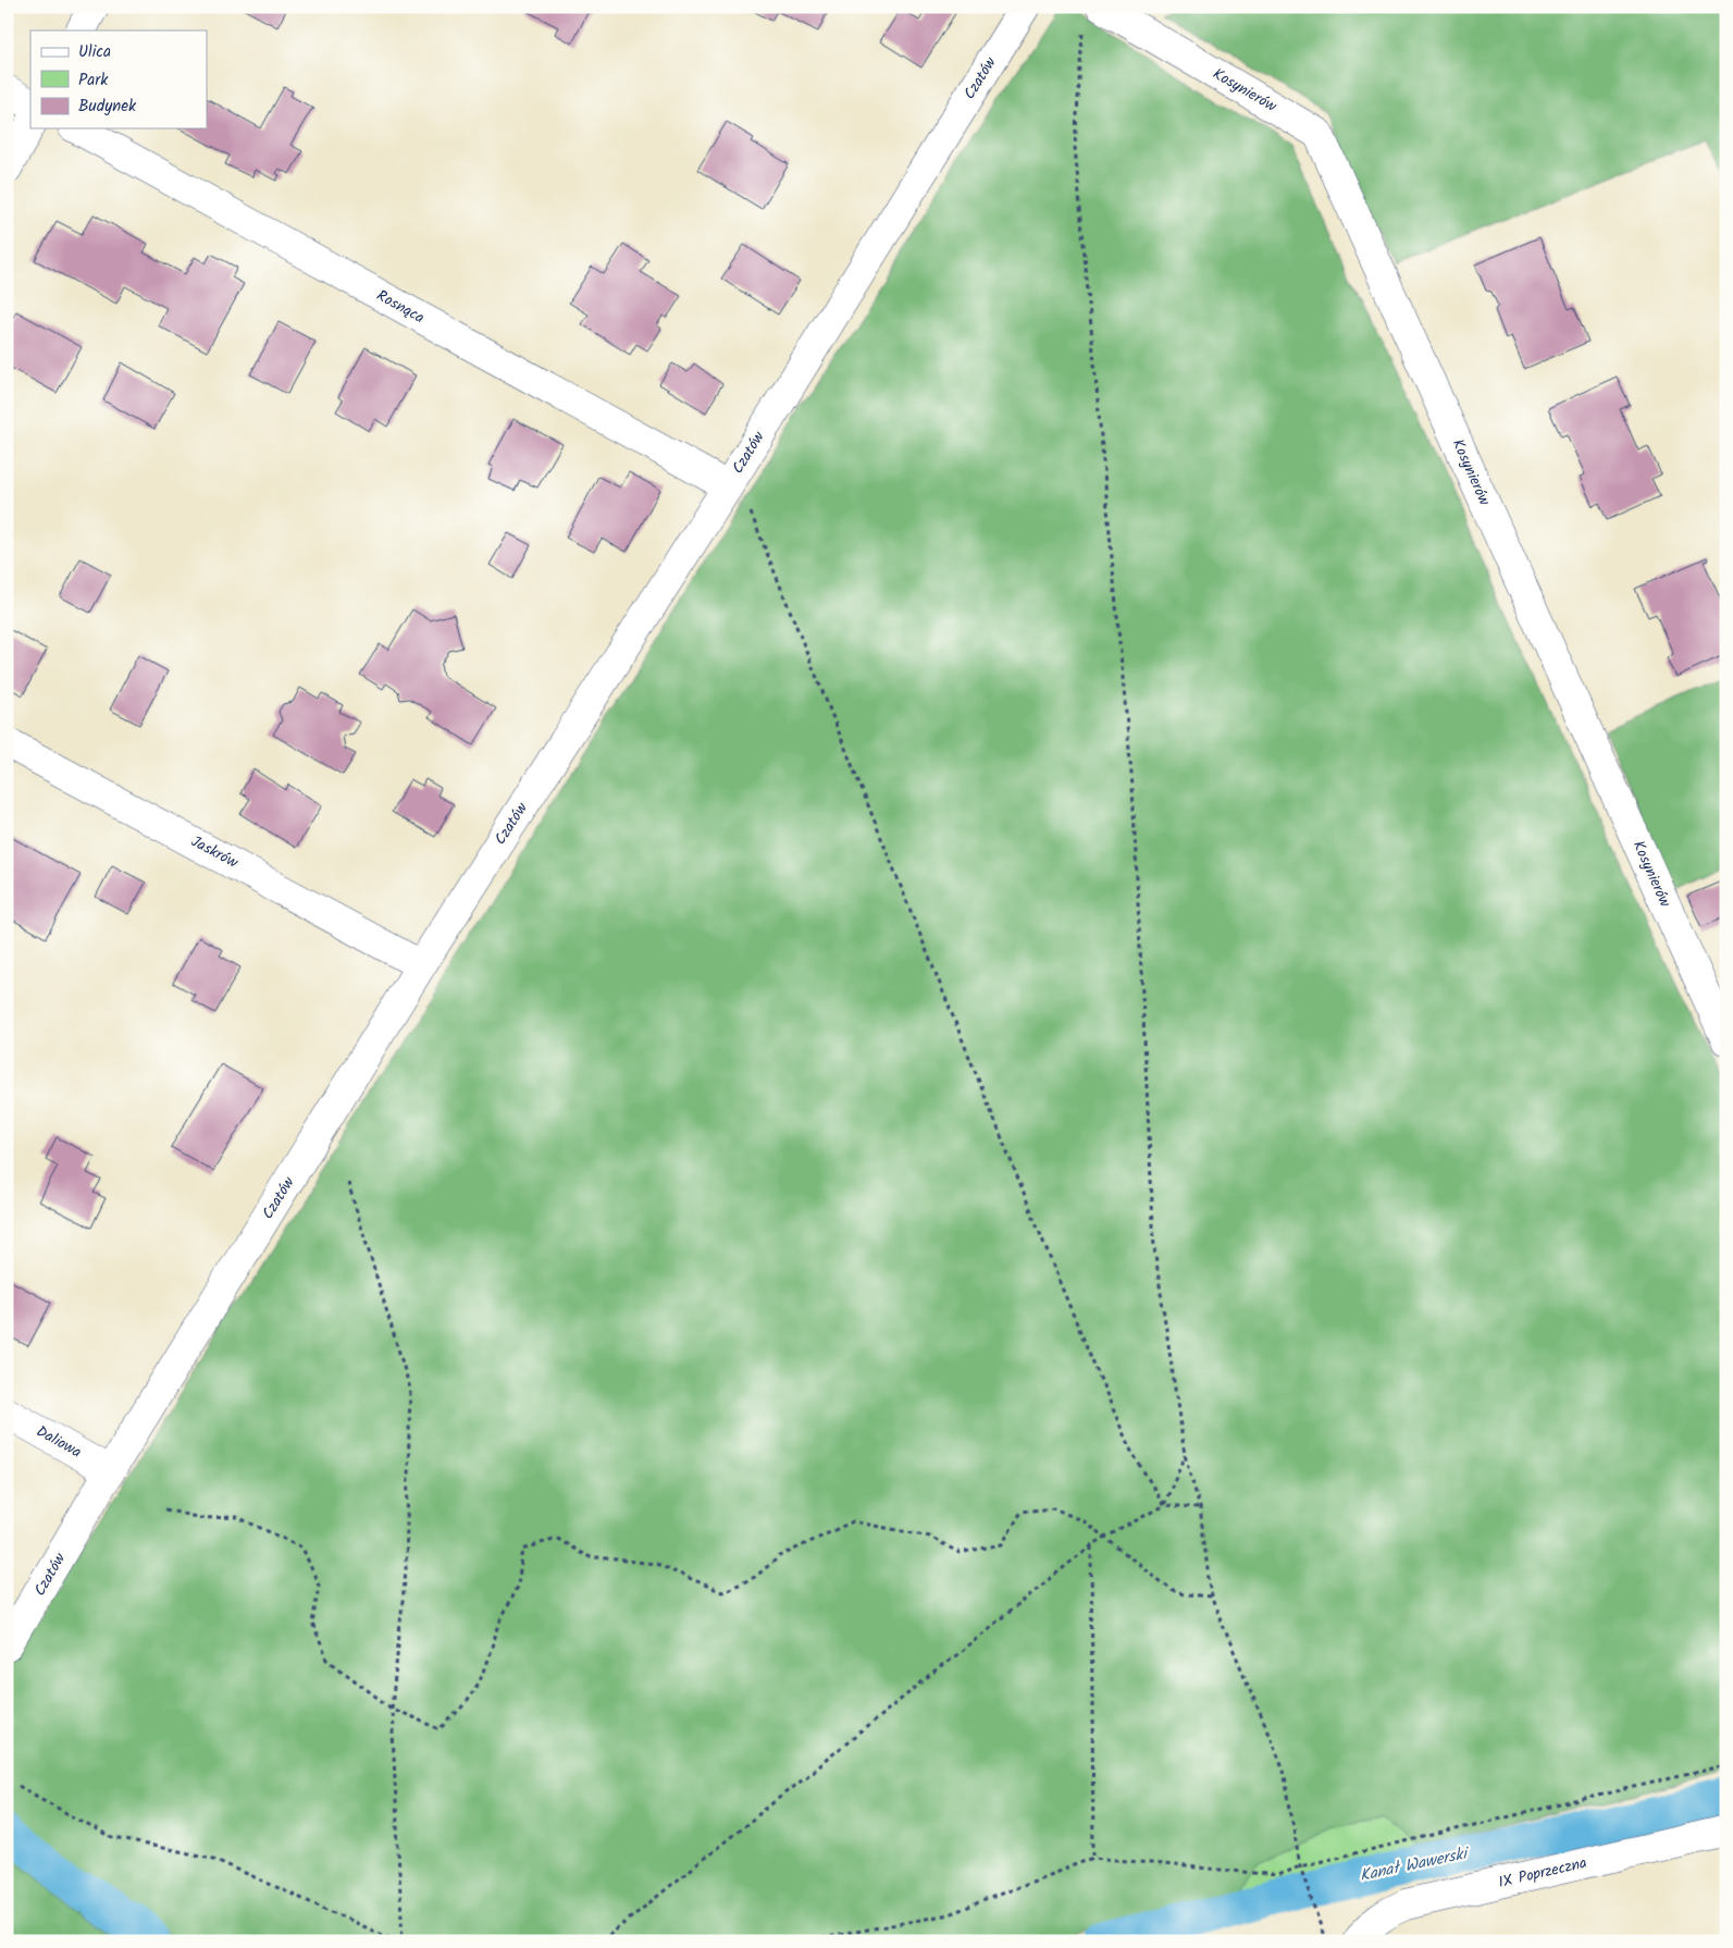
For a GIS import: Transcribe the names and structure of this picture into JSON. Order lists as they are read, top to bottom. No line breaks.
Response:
{"streets":{"street":["Czatów","Kosynierów","Rosnąca","Jaskrów","Daliowa","IX Poprzeczna"]},"crossings":[["Czatów","Rosnąca"],["Czatów","Jaskrów"],["Czatów","Daliowa"]],"water":["Kanał Wawerski"],"legend":["Ulica","Park","Budynek"]}
